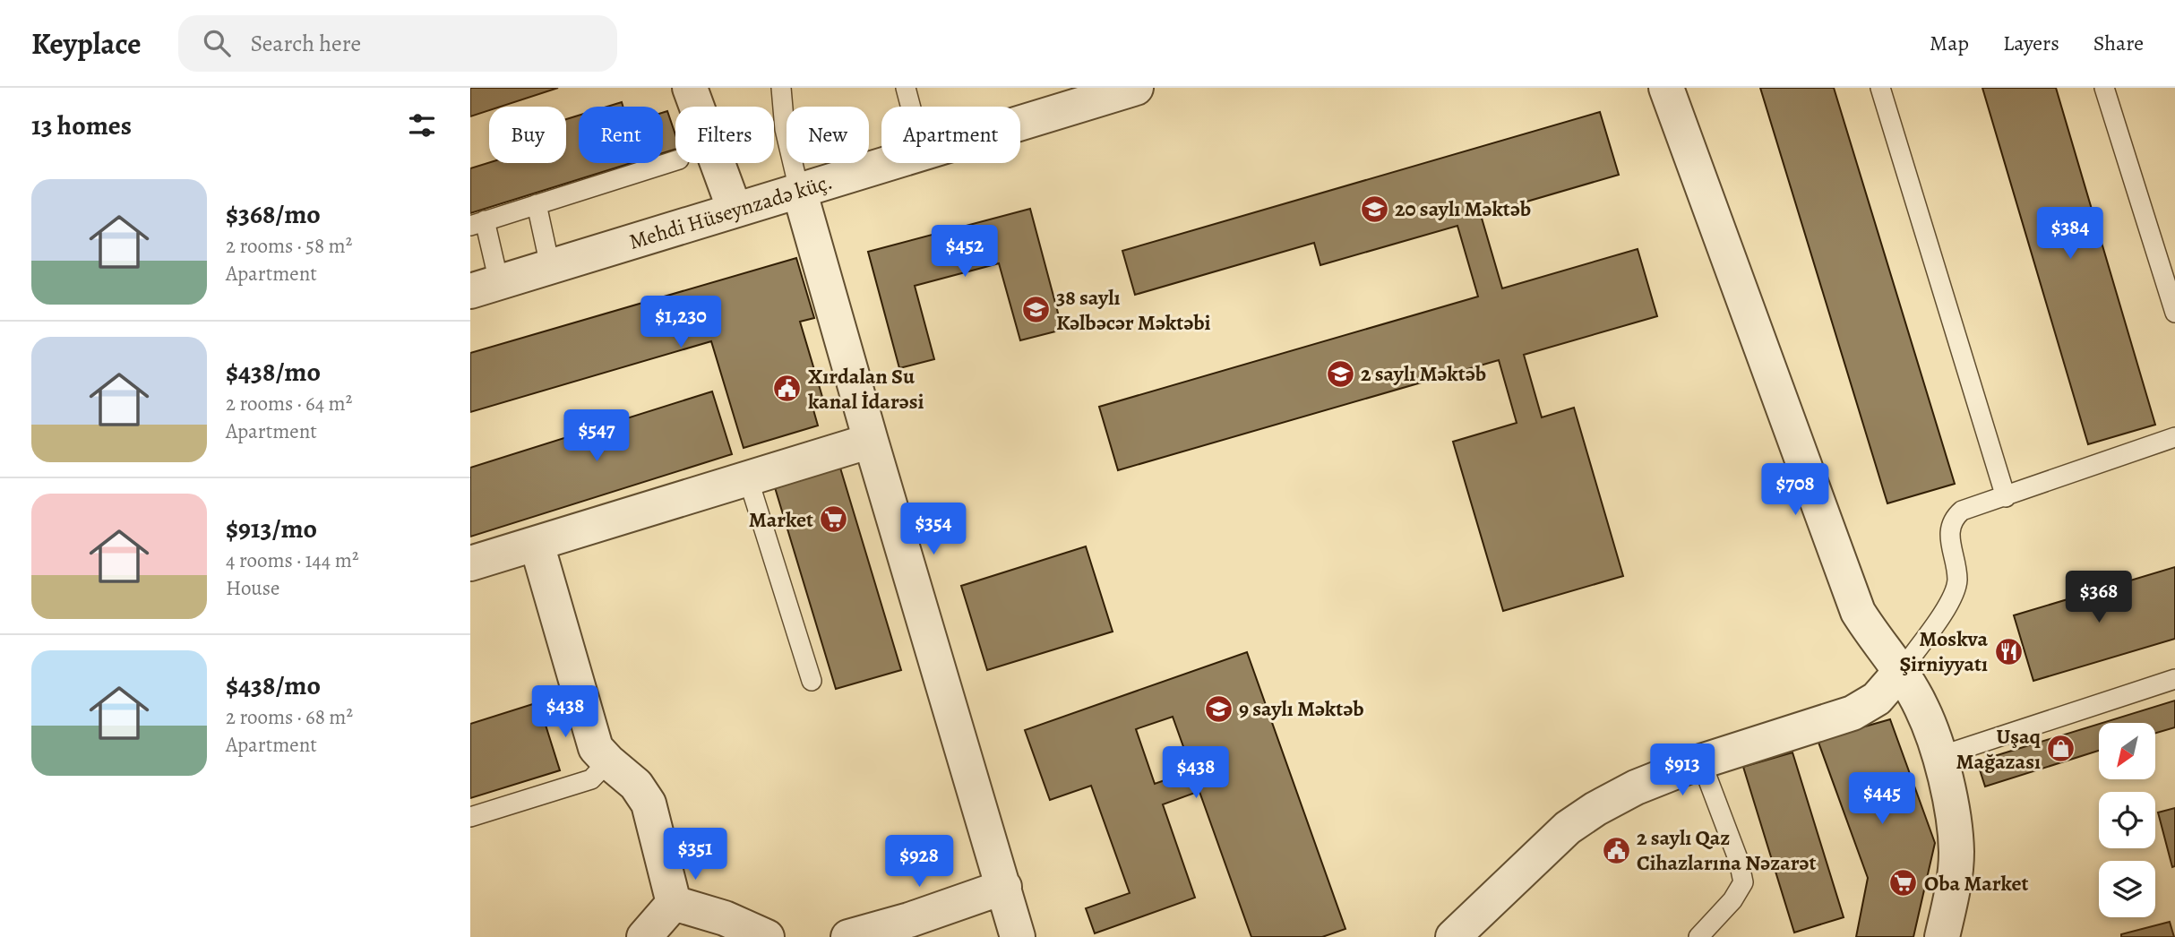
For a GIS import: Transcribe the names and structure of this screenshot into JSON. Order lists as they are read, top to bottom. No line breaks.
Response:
{"streets":{"street":["Mehdi Hüseynzadə küç."]},"places":{"school or university":["20 saylı Məktəb","38 saylı Kəlbəcər Məktəbi","2 saylı Məktəb","9 saylı Məktəb"],"public building":["Xırdalan Su kanal İdarəsi","2 saylı Qaz Cihazlarına Nəzarət"],"supermarket":["Market","Oba Market"],"restaurant":["Moskva Şirniyyatı"],"shop":["Uşaq Mağazası"]},"north":"bottom left","page":{"header":"Keyplace","search":"Search here","nav":["Map","Layers","Share"],"heading":"13 homes","chip":["Buy","Rent","Filters","New","Apartment"],"list":[{"name":"$368/mo","note":"2 rooms · 58 m² · Apartment"},{"name":"$438/mo","note":"2 rooms · 64 m² · Apartment"},{"name":"$913/mo","note":"4 rooms · 144 m² · House"},{"name":"$438/mo","note":"2 rooms · 68 m² · Apartment"}],"price":["$384","$452","$1,230","$547","$708","$354","$368","$438","$913","$438","$445","$351","$928"]}}
